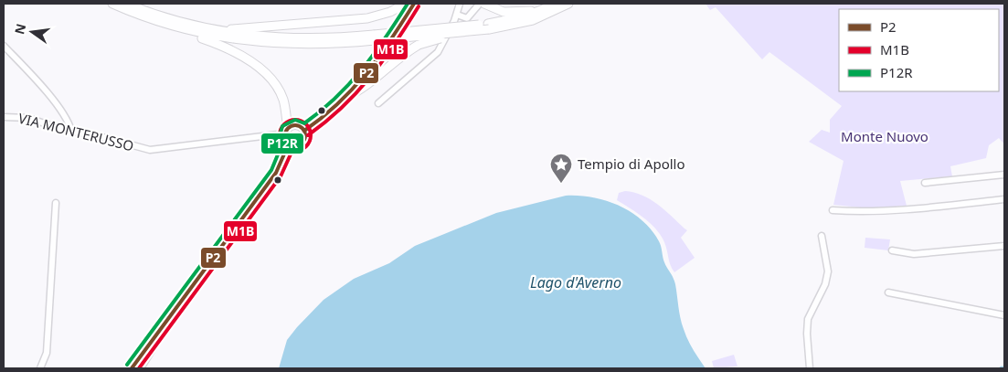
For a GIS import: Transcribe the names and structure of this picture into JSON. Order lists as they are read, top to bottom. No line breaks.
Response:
{"streets":{"street":["VIA MONTERUSSO"]},"water":["Lago d'Averno"],"parks":["Monte Nuovo"],"places":{"place":["Tempio di Apollo"]},"lines":["transit line P2","transit line P12R","transit line M1B"],"legend":["P2","M1B","P12R"],"north":"left"}
